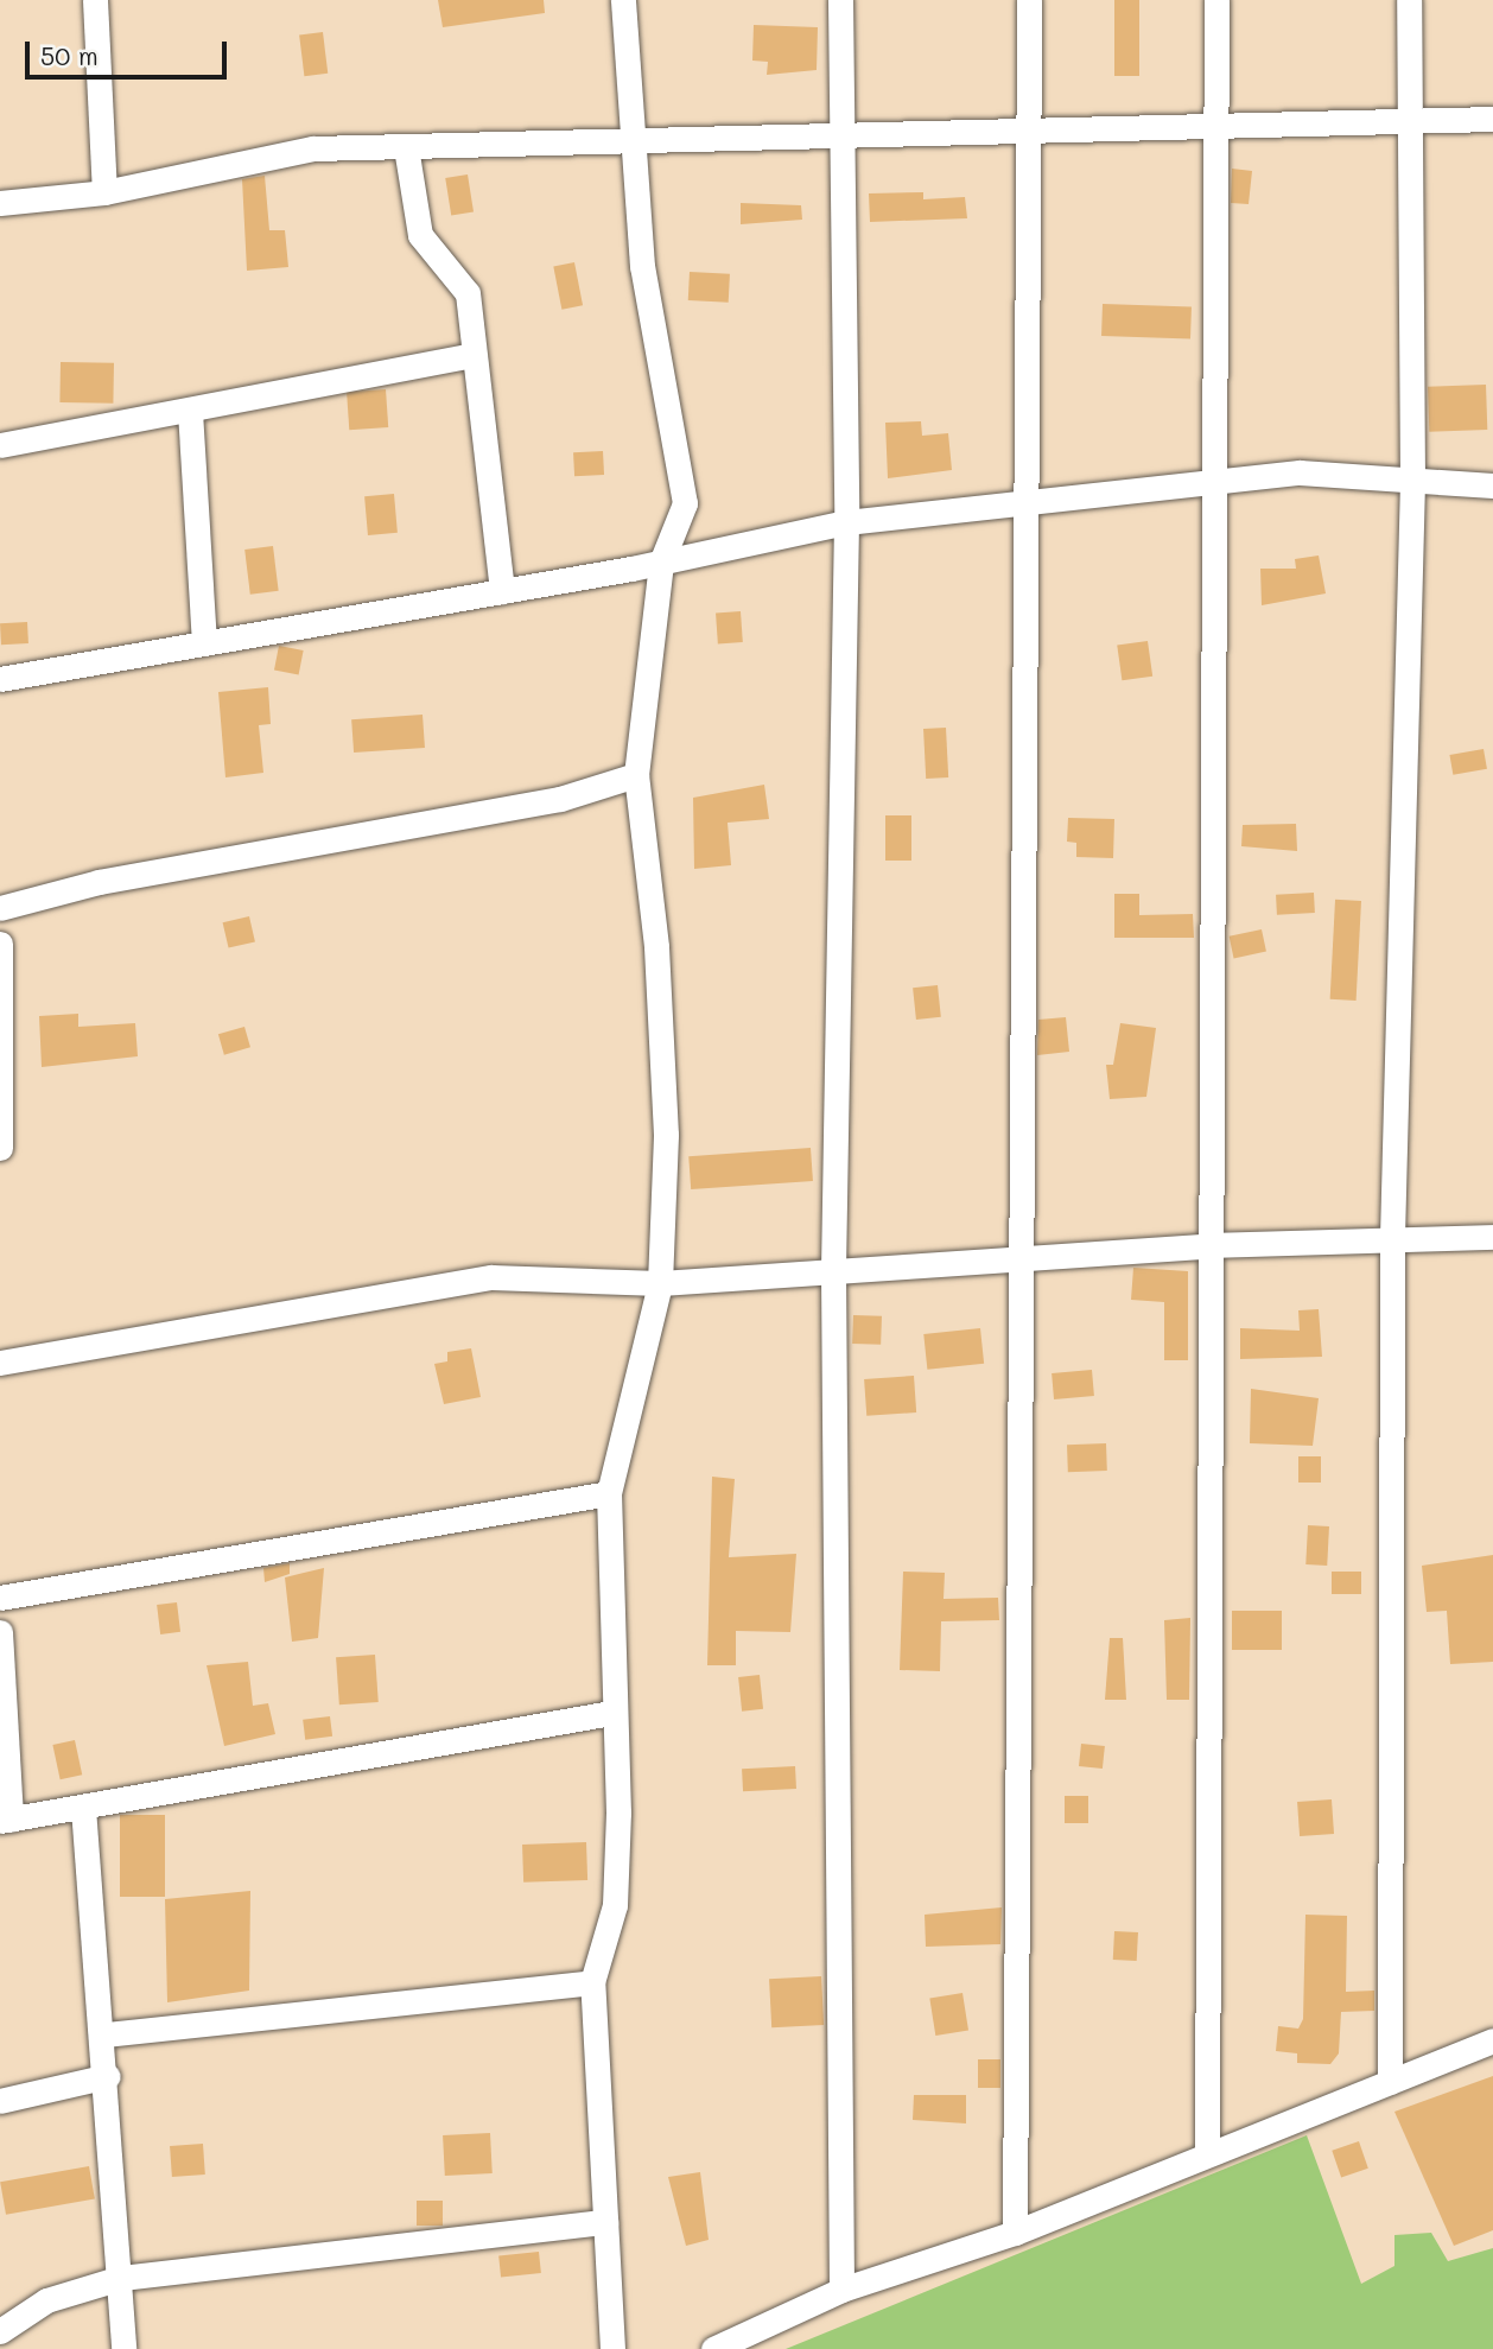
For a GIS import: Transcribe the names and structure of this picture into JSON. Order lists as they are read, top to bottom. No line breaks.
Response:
{"scale_bar":"50 m"}
